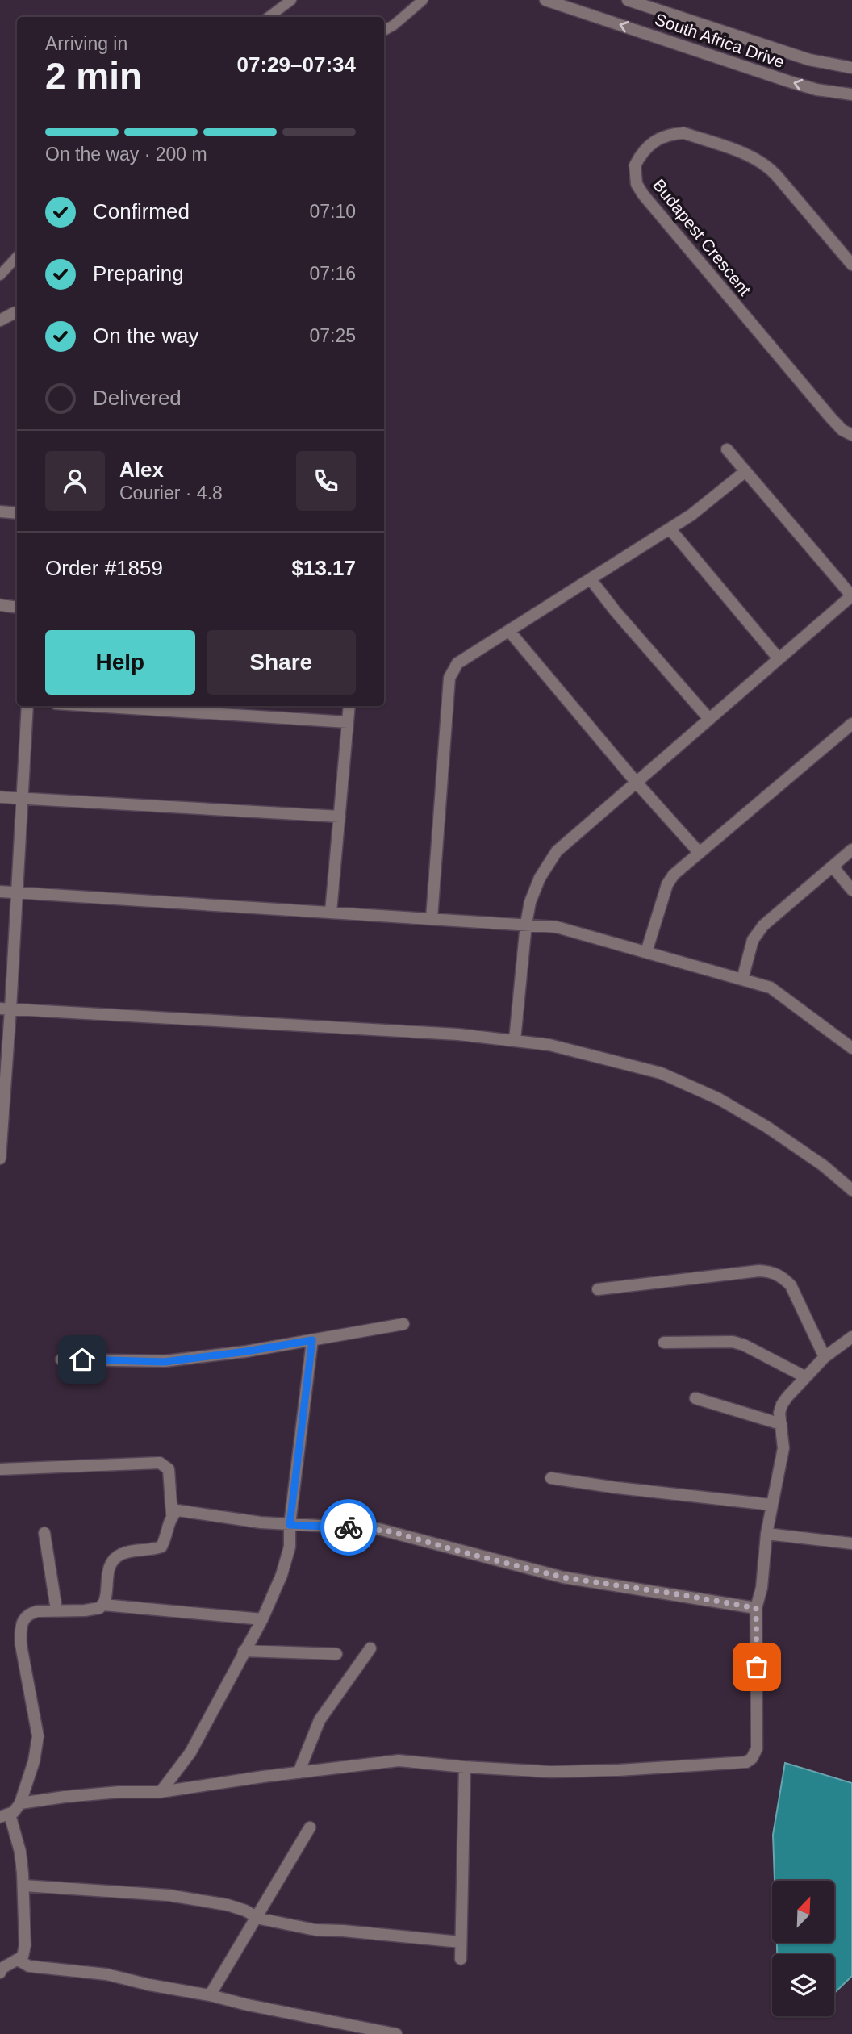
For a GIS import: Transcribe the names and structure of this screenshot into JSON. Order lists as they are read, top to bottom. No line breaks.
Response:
{"streets":{"street":["South Africa Drive","Budapest Crescent"]},"north":"top right","page":{"heading":["2 min","Arriving in","07:29–07:34"],"panel":["Alex","Courier · 4.8","Order #1859","$13.17"],"bar":"On the way · 200 m","list":[["Confirmed","07:10"],["Preparing","07:16"],["On the way","07:25"],"Delivered"],"buttons":["Help","Share"]}}
